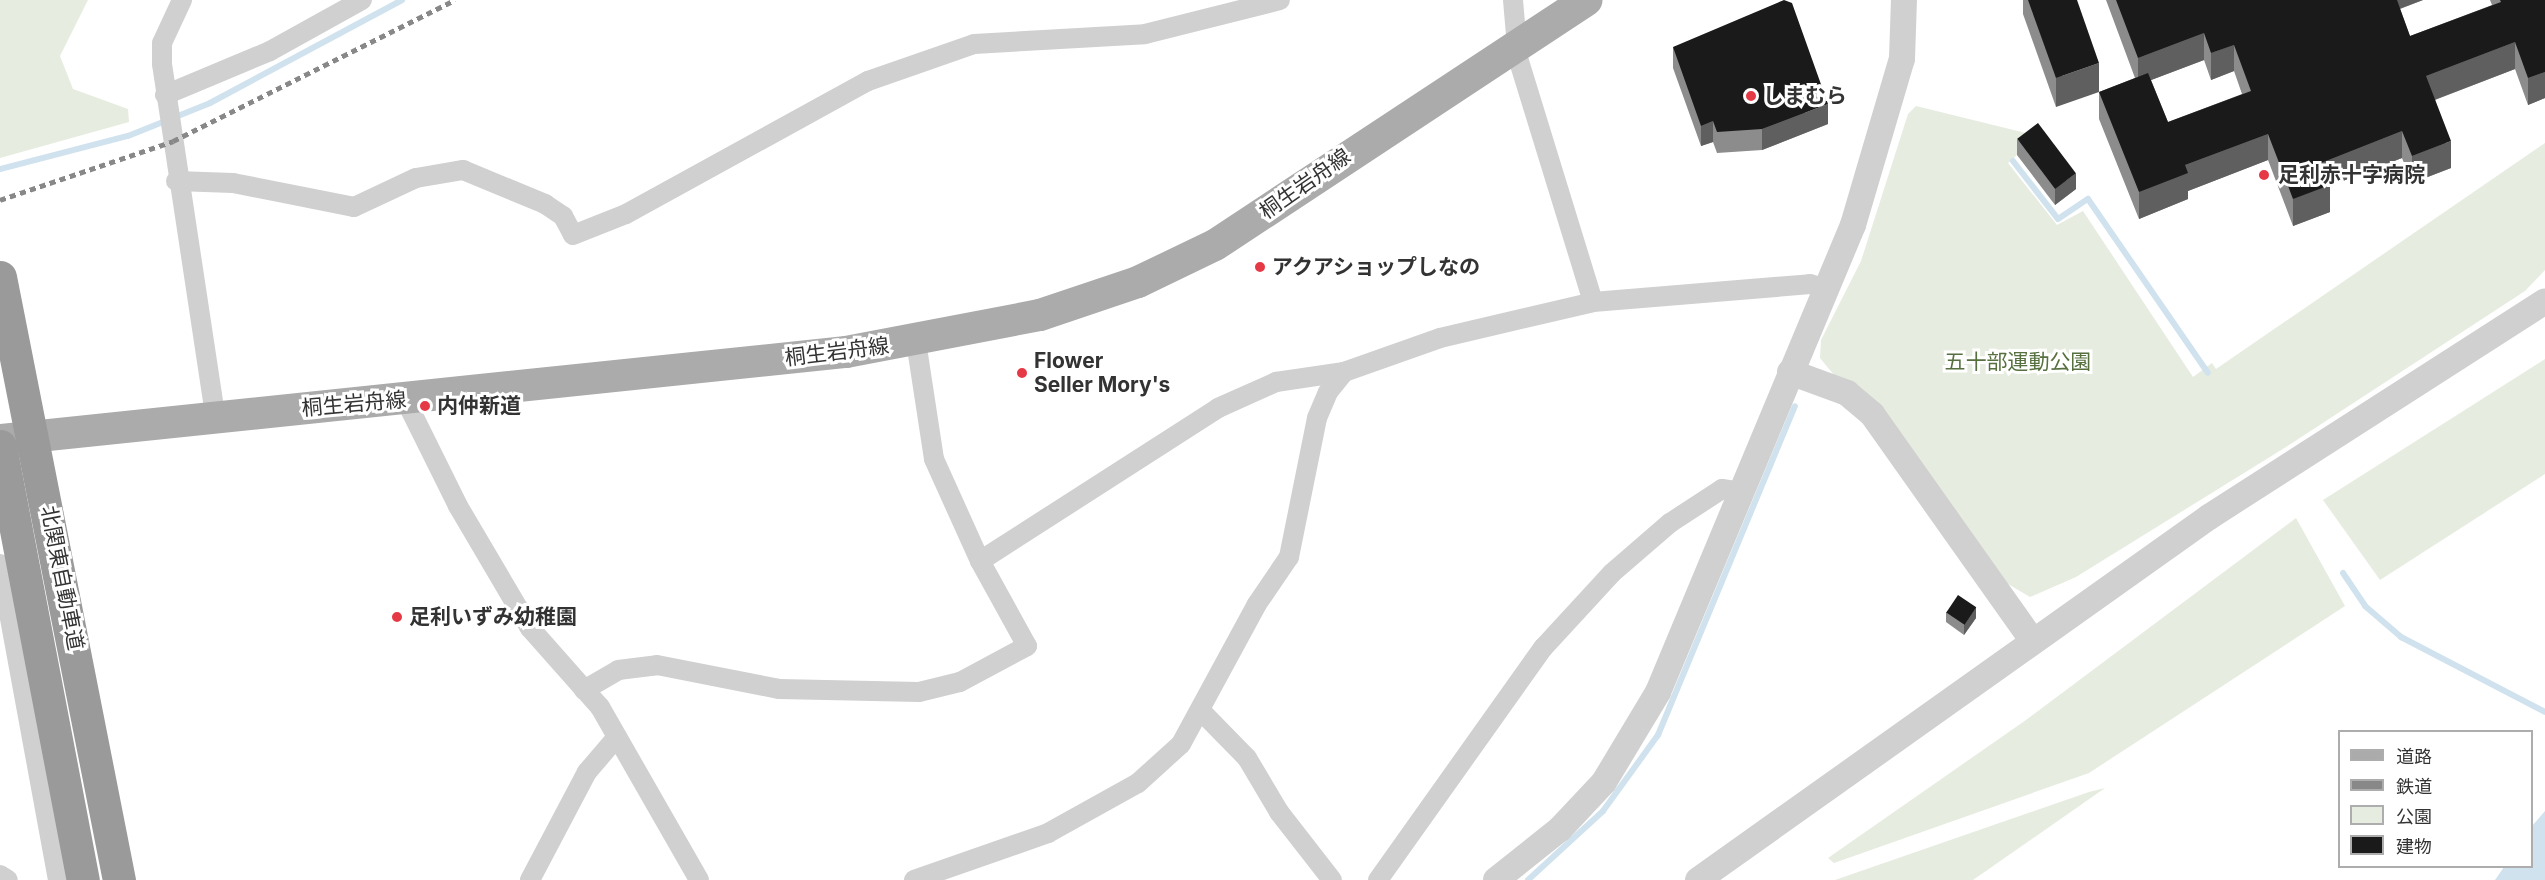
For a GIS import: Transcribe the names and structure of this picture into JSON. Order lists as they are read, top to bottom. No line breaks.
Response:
{"streets":{"highway":["北関東自動車道"],"main road":["桐生岩舟線"]},"parks":["五十部運動公園"],"places":["しまむら","足利赤十字病院","アクアショップしなの","Flower Seller Mory's","内仲新道","足利いずみ幼稚園"],"legend":["道路","鉄道","公園","建物"]}
